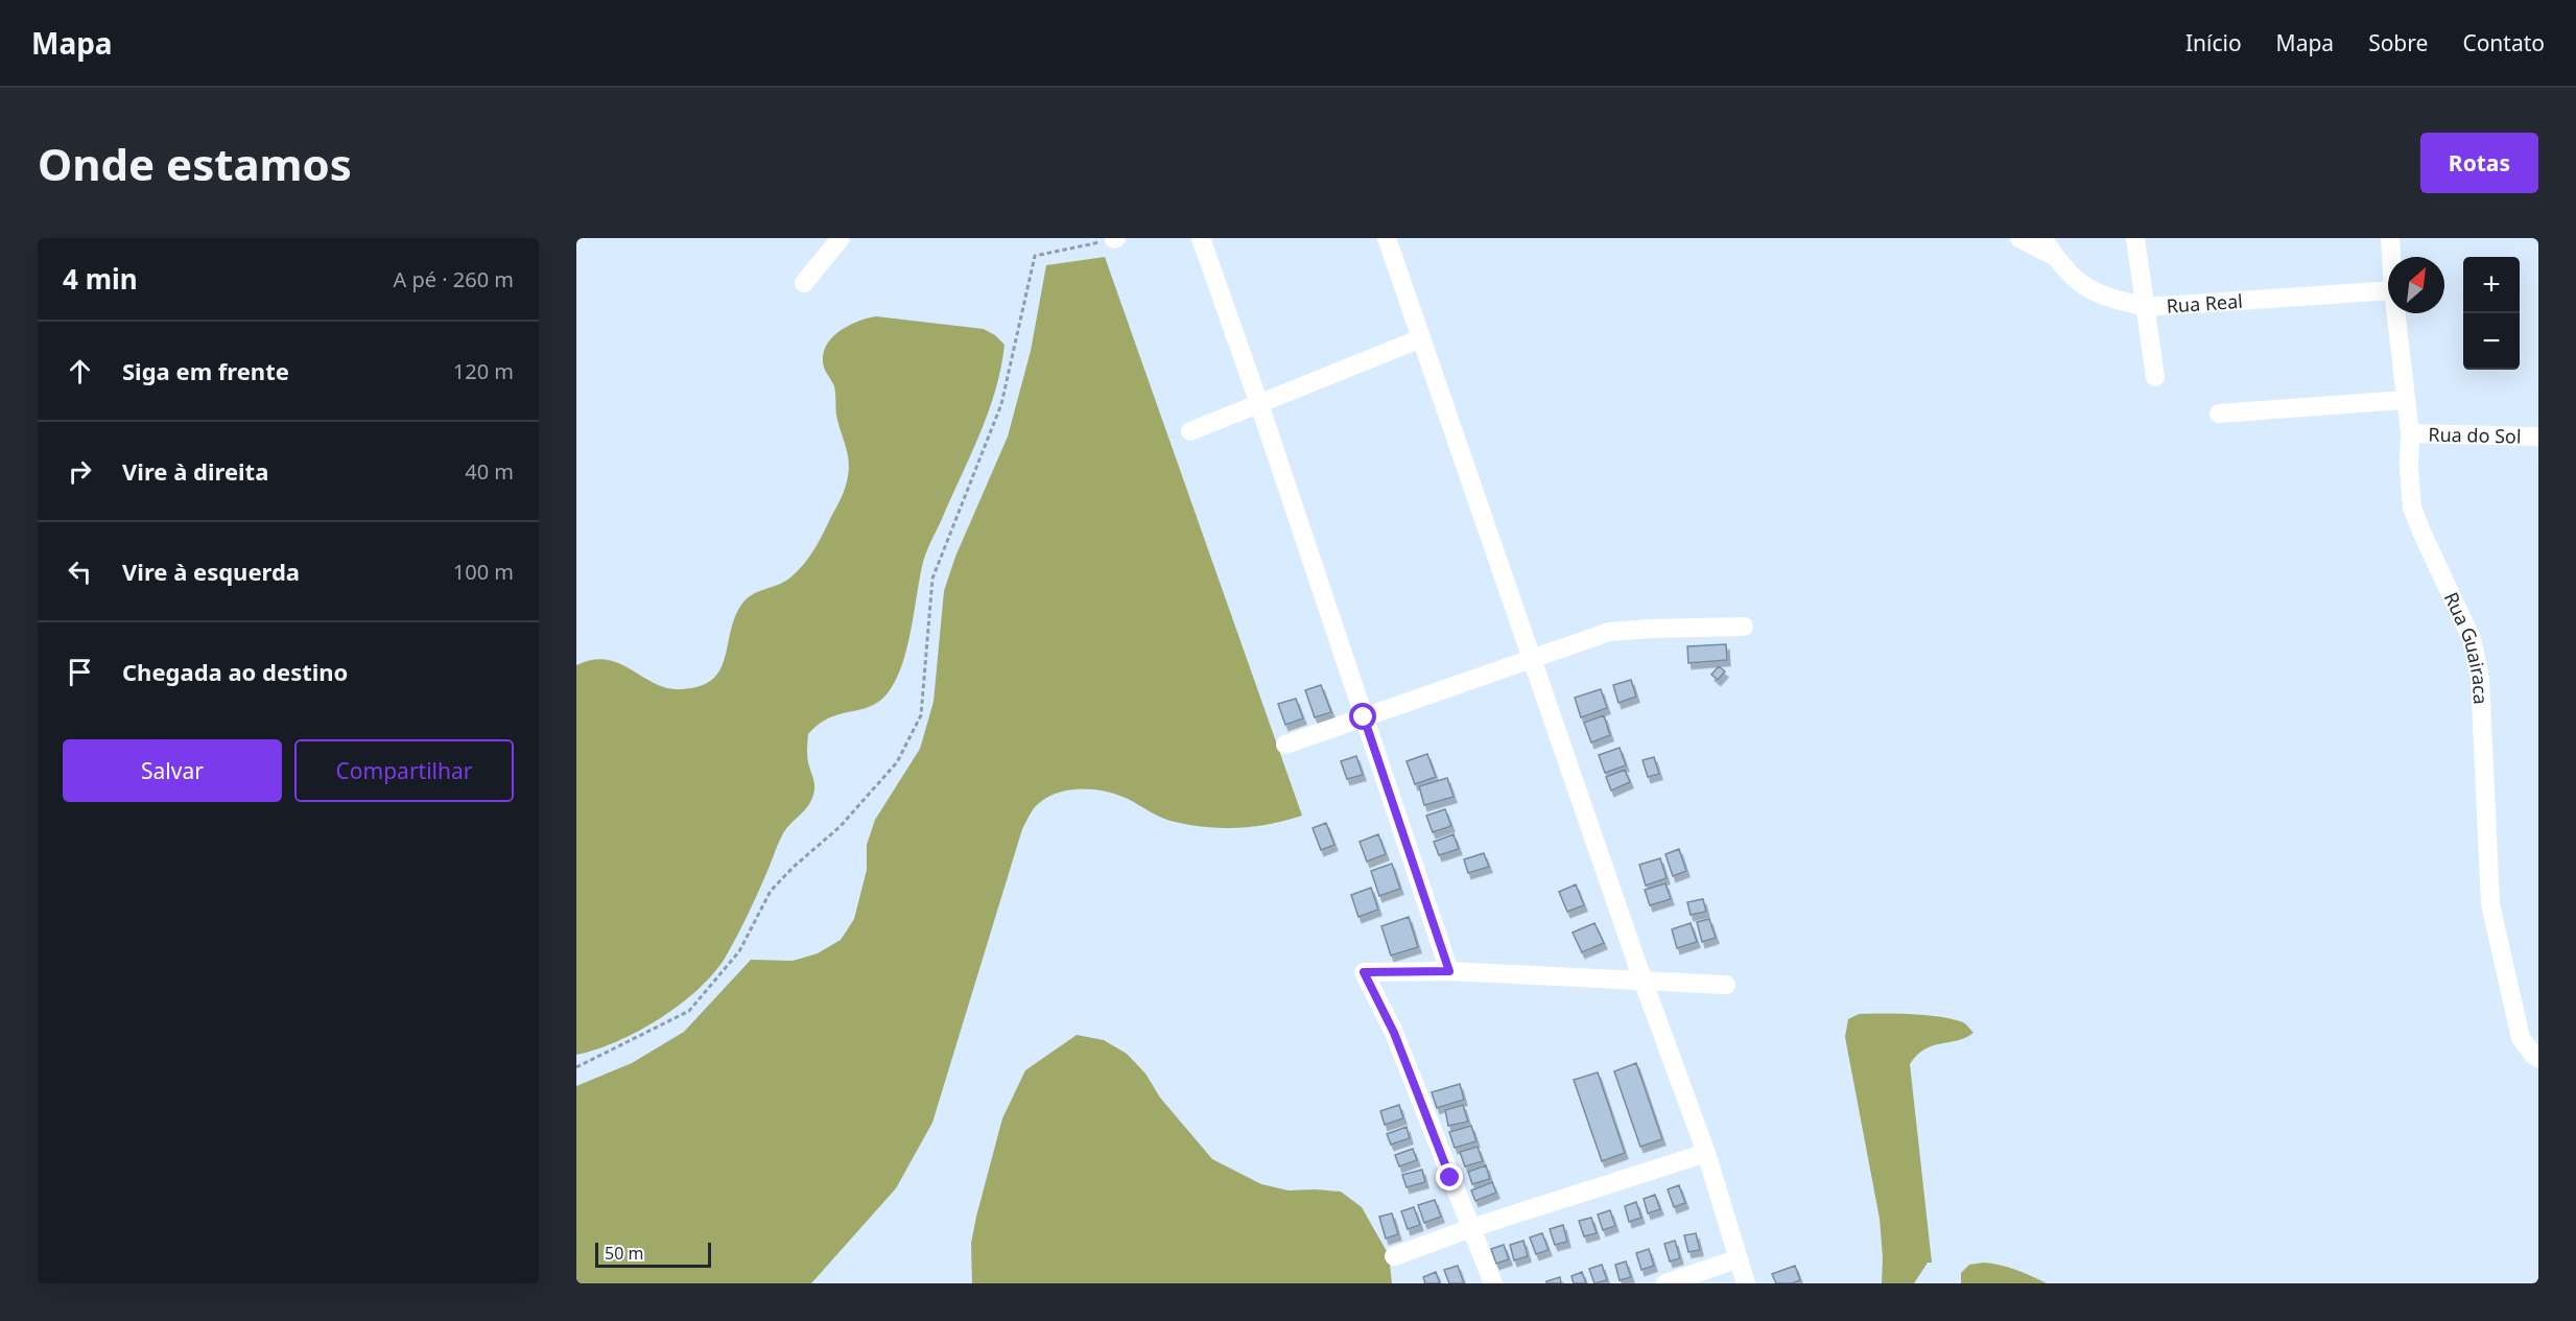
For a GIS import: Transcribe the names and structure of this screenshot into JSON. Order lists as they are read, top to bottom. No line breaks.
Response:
{"streets":{"street":["Rua Real","Rua do Sol","Rua Guairaca"]},"crossings":[["Rua do Sol","Rua Guairaca"]],"scale_bar":"50 m","north":"top right","page":{"header":"Mapa","nav":["Início","Mapa","Sobre","Contato"],"buttons":["Rotas",["Salvar","Compartilhar"]],"title":"Onde estamos","heading":["4 min","A pé · 260 m"],"map_buttons":["+","−"],"list":[["Siga em frente","120 m"],["Vire à direita","40 m"],["Vire à esquerda","100 m"],"Chegada ao destino"],"scale":"50 m"}}
